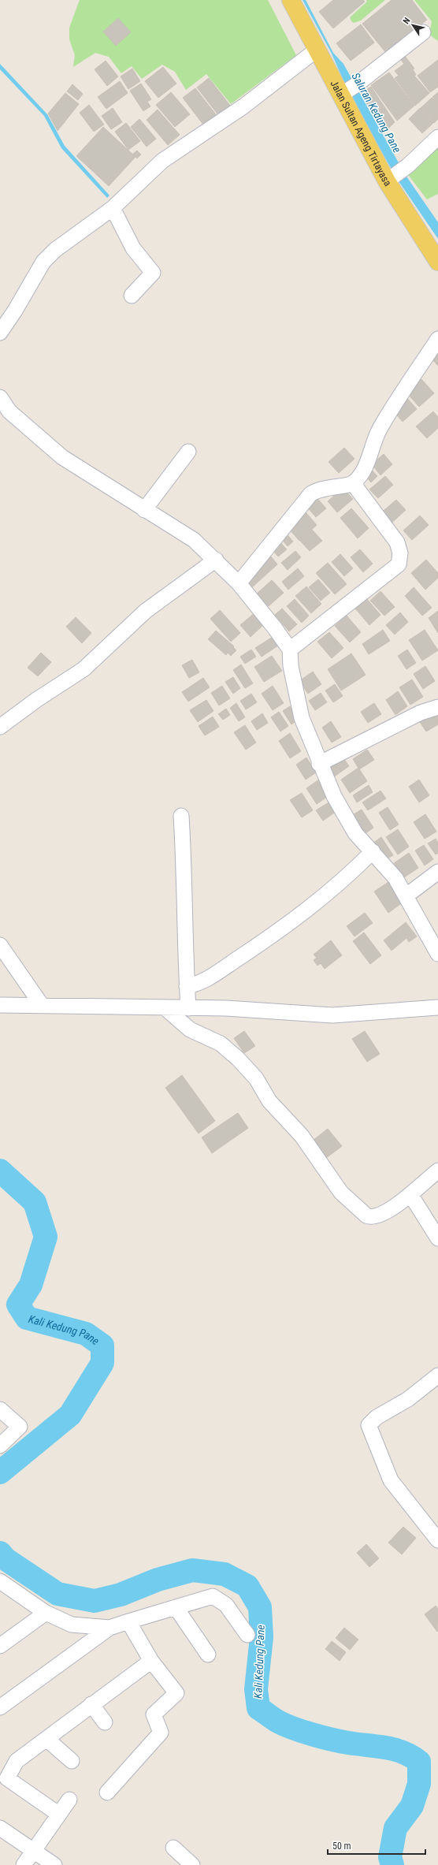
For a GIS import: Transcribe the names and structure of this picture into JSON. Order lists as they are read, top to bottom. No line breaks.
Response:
{"streets":{"main road":["Jalan Sultan Ageng Tirtayasa"]},"water":["Saluran Kedung Pane","Kali Kedung Pane"],"scale_bar":"50 m","north":"top left"}
